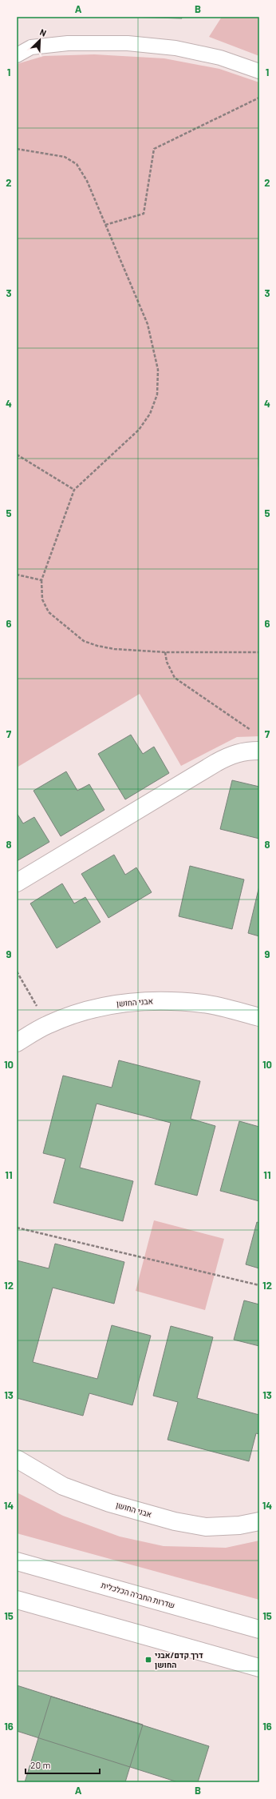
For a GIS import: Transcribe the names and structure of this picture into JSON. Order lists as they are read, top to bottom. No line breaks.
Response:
{"streets":{"street":["אבני החושן","שדרות החברה הכלכלית"]},"places":{"transit":["דרך קדם/אבני החושן"]},"scale_bar":"20 m","north":"top right","grid":{"columns":["A","B"],"rows":["1","2","3","4","5","6","7","8","9","10","11","12","13","14","15","16"]}}
